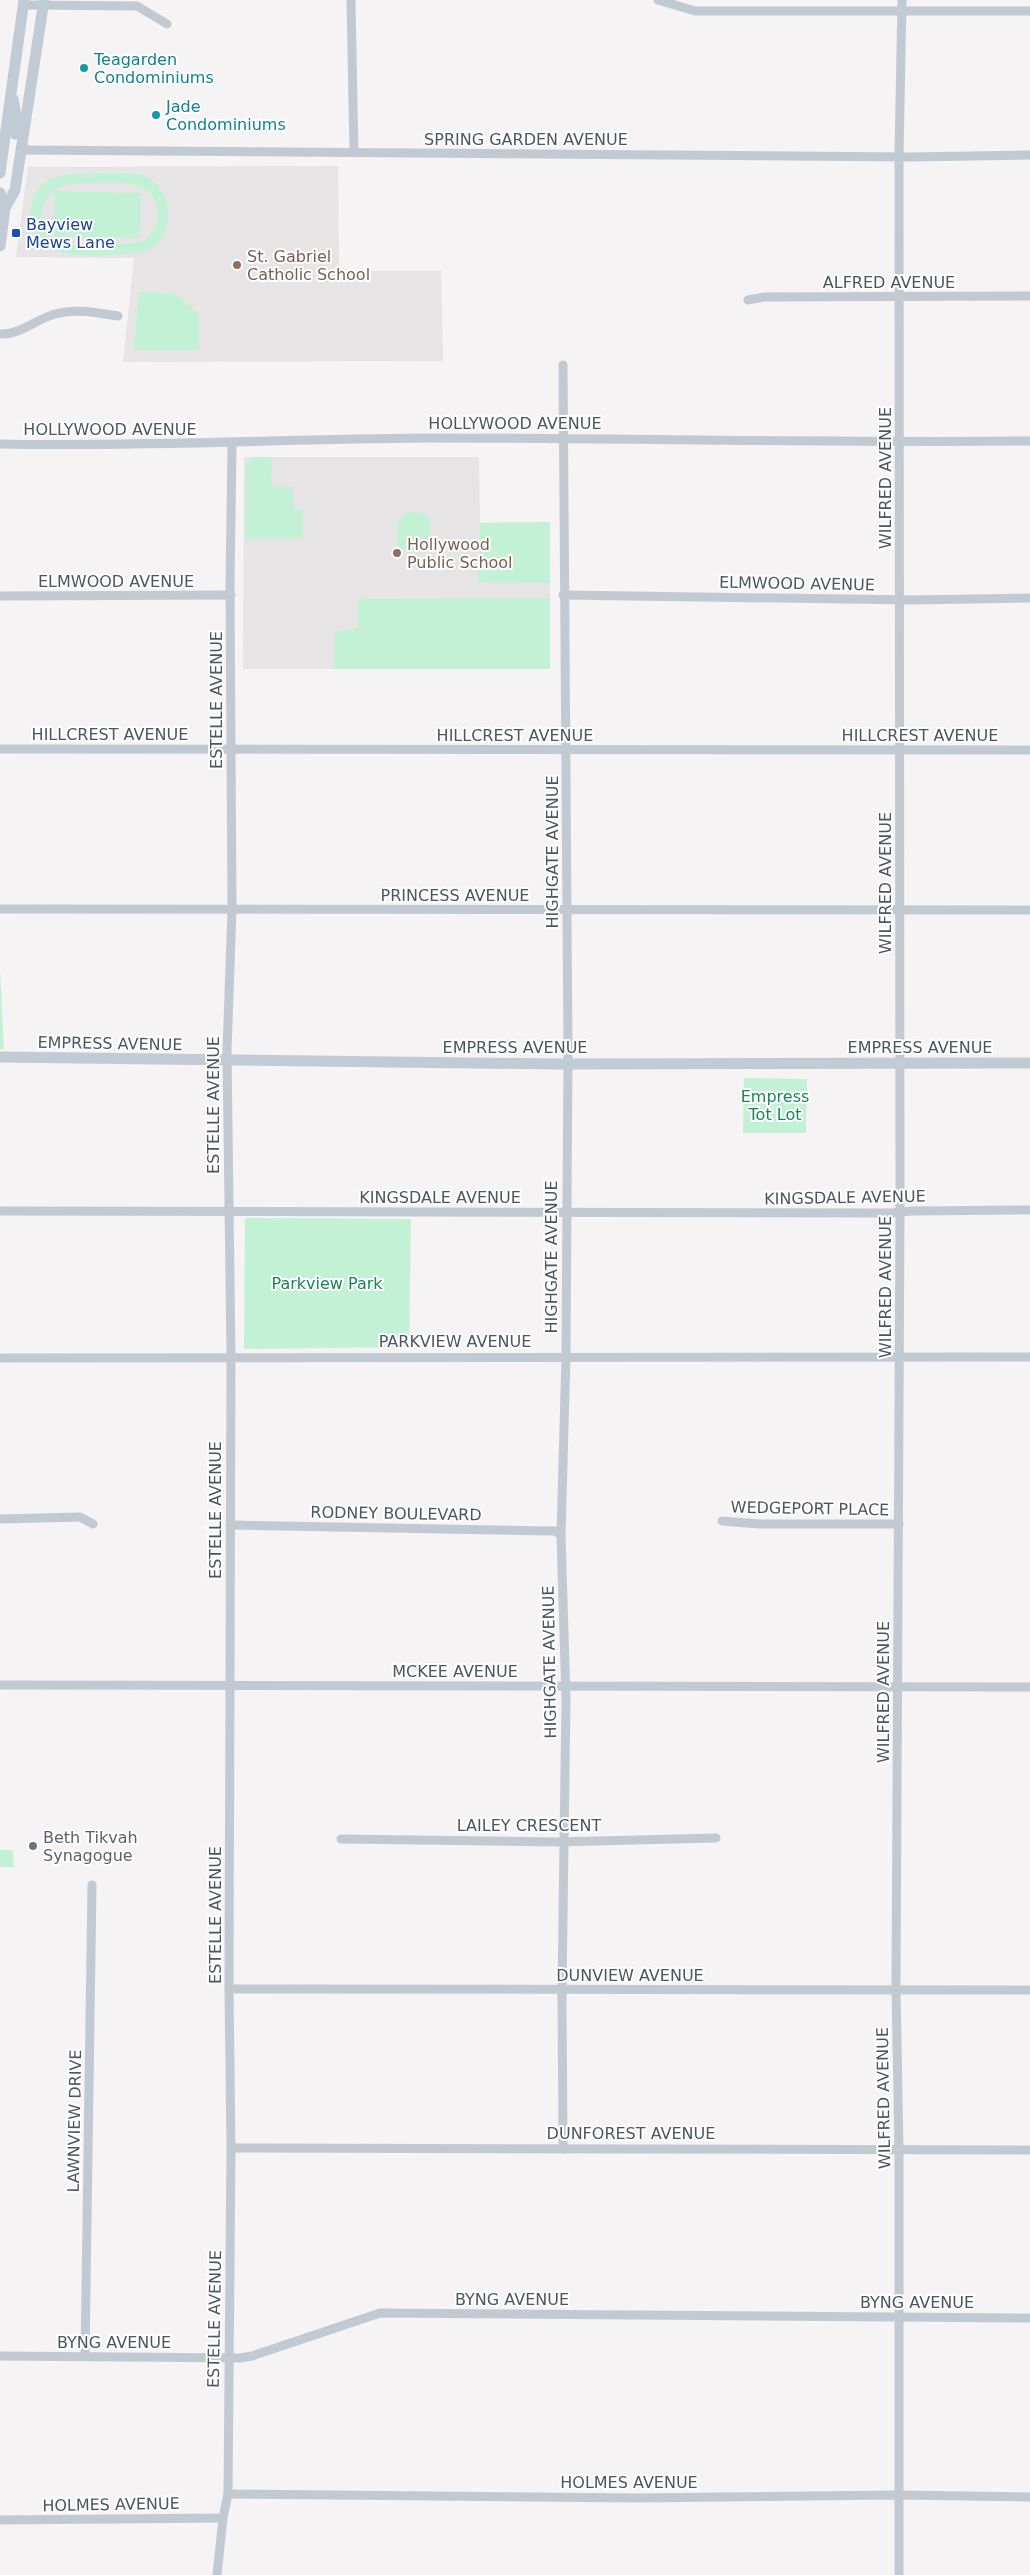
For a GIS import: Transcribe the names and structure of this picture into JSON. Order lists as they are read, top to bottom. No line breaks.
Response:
{"streets":{"street":["SPRING GARDEN AVENUE","ALFRED AVENUE","HOLLYWOOD AVENUE","WILFRED AVENUE","ELMWOOD AVENUE","ESTELLE AVENUE","HILLCREST AVENUE","HIGHGATE AVENUE","PRINCESS AVENUE","EMPRESS AVENUE","KINGSDALE AVENUE","PARKVIEW AVENUE","WEDGEPORT PLACE","RODNEY BOULEVARD","MCKEE AVENUE","LAILEY CRESCENT","DUNVIEW AVENUE","LAWNVIEW DRIVE","DUNFOREST AVENUE","BYNG AVENUE","HOLMES AVENUE"]},"crossings":[["SPRING GARDEN AVENUE","WILFRED AVENUE"],["ALFRED AVENUE","WILFRED AVENUE"],["HOLLYWOOD AVENUE","WILFRED AVENUE"],["HOLLYWOOD AVENUE","ESTELLE AVENUE"],["HOLLYWOOD AVENUE","HIGHGATE AVENUE"],["WILFRED AVENUE","ELMWOOD AVENUE"],["WILFRED AVENUE","HILLCREST AVENUE"],["WILFRED AVENUE","PRINCESS AVENUE"],["WILFRED AVENUE","EMPRESS AVENUE"],["WILFRED AVENUE","KINGSDALE AVENUE"],["WILFRED AVENUE","PARKVIEW AVENUE"],["WILFRED AVENUE","WEDGEPORT PLACE"],["WILFRED AVENUE","MCKEE AVENUE"],["WILFRED AVENUE","DUNVIEW AVENUE"],["WILFRED AVENUE","DUNFOREST AVENUE"],["WILFRED AVENUE","BYNG AVENUE"],["WILFRED AVENUE","HOLMES AVENUE"],["ELMWOOD AVENUE","ESTELLE AVENUE"],["ELMWOOD AVENUE","HIGHGATE AVENUE"],["ESTELLE AVENUE","HILLCREST AVENUE"],["ESTELLE AVENUE","PRINCESS AVENUE"],["ESTELLE AVENUE","EMPRESS AVENUE"],["ESTELLE AVENUE","KINGSDALE AVENUE"],["ESTELLE AVENUE","PARKVIEW AVENUE"],["ESTELLE AVENUE","RODNEY BOULEVARD"],["ESTELLE AVENUE","MCKEE AVENUE"],["ESTELLE AVENUE","DUNVIEW AVENUE"],["ESTELLE AVENUE","DUNFOREST AVENUE"],["ESTELLE AVENUE","BYNG AVENUE"],["ESTELLE AVENUE","HOLMES AVENUE"],["HILLCREST AVENUE","HIGHGATE AVENUE"],["HIGHGATE AVENUE","PRINCESS AVENUE"],["HIGHGATE AVENUE","EMPRESS AVENUE"],["HIGHGATE AVENUE","KINGSDALE AVENUE"],["HIGHGATE AVENUE","PARKVIEW AVENUE"],["HIGHGATE AVENUE","RODNEY BOULEVARD"],["HIGHGATE AVENUE","MCKEE AVENUE"],["HIGHGATE AVENUE","LAILEY CRESCENT"],["HIGHGATE AVENUE","DUNVIEW AVENUE"],["HIGHGATE AVENUE","DUNFOREST AVENUE"],["LAWNVIEW DRIVE","BYNG AVENUE"]],"parks":["Empress Tot Lot","Parkview Park"],"places":{"other":["Teagarden Condominiums","Jade Condominiums","St. Gabriel Catholic School","Hollywood Public School","Beth Tikvah Synagogue"],"transit":["Bayview Mews Lane"]}}
